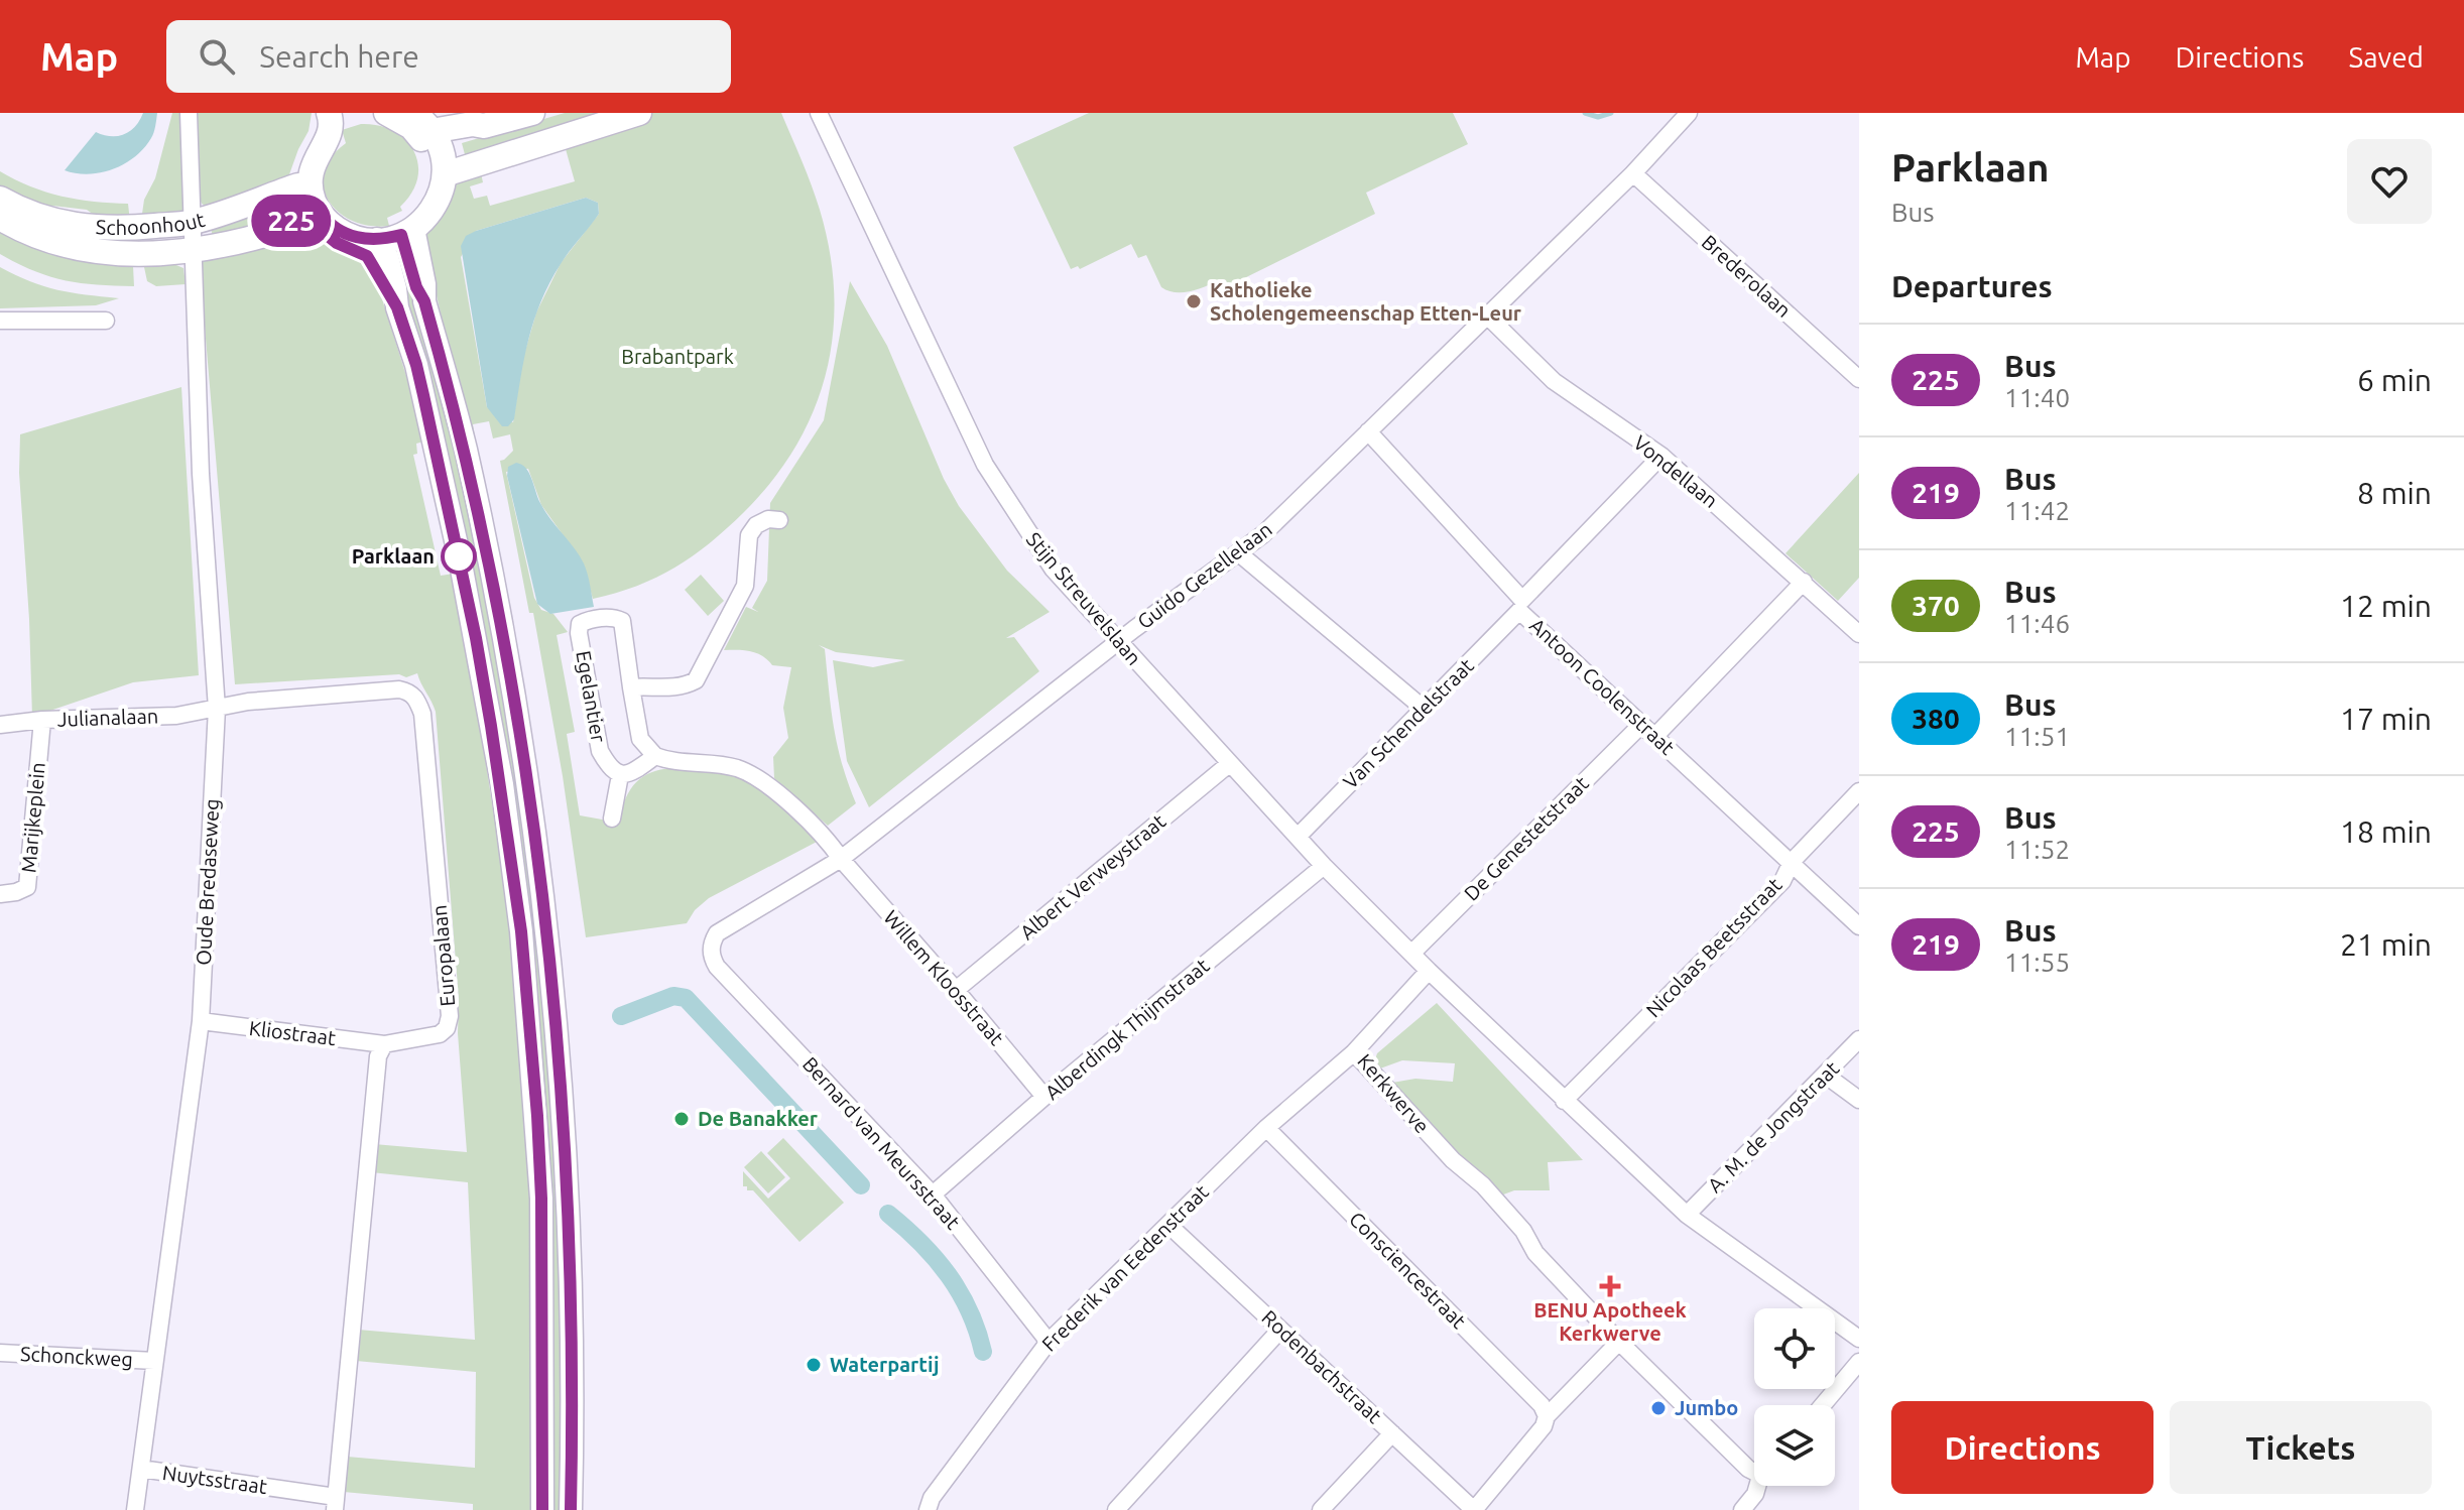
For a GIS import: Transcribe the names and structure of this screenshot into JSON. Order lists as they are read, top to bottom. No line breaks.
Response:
{"streets":{"main road":["Schoonhout"],"street":["Brederolaan","Vondellaan","Guido Gezellelaan","Stijn Streuvelslaan","Antoon Coolenstraat","Egelantier","Julianalaan","Van Schendelstraat","Marijkeplein","De Genestetstraat","Albert Verweystraat","Oude Bredaseweg","Nicolaas Beetsstraat","Europalaan","Willem Kloosstraat","Alberdingk Thijmstraat","Kliostraat","Kerkwerve","A. M. de Jongstraat","Bernard van Meursstraat","Frederik van Eedenstraat","Consciencestraat","Schonckweg","Rodenbachstraat","Nuytsstraat"]},"crossings":[["Schoonhout","Oude Bredaseweg"],["Brederolaan","Guido Gezellelaan"],["Vondellaan","Guido Gezellelaan"],["Vondellaan","Van Schendelstraat"],["Guido Gezellelaan","Stijn Streuvelslaan"],["Guido Gezellelaan","Antoon Coolenstraat"],["Guido Gezellelaan","Willem Kloosstraat"],["Guido Gezellelaan","Bernard van Meursstraat"],["Stijn Streuvelslaan","Van Schendelstraat"],["Stijn Streuvelslaan","De Genestetstraat"],["Stijn Streuvelslaan","Albert Verweystraat"],["Stijn Streuvelslaan","Alberdingk Thijmstraat"],["Stijn Streuvelslaan","Kerkwerve"],["Antoon Coolenstraat","Van Schendelstraat"],["Antoon Coolenstraat","De Genestetstraat"],["Antoon Coolenstraat","Nicolaas Beetsstraat"],["Julianalaan","Marijkeplein"],["Julianalaan","Oude Bredaseweg"],["Julianalaan","Europalaan"],["Albert Verweystraat","Willem Kloosstraat"],["Oude Bredaseweg","Europalaan"],["Oude Bredaseweg","Kliostraat"],["Oude Bredaseweg","Schonckweg"],["Oude Bredaseweg","Nuytsstraat"],["Europalaan","Kliostraat"],["Willem Kloosstraat","Alberdingk Thijmstraat"],["Alberdingk Thijmstraat","Bernard van Meursstraat"],["Kerkwerve","Frederik van Eedenstraat"],["Bernard van Meursstraat","Frederik van Eedenstraat"],["Frederik van Eedenstraat","Consciencestraat"],["Frederik van Eedenstraat","Rodenbachstraat"]],"parks":["Brabantpark"],"places":{"other":["Katholieke Scholengemeenschap Etten-Leur","Parklaan","De Banakker","Waterpartij","Jumbo"],"health":["BENU Apotheek Kerkwerve"]},"lines":["bus line 225"],"page":{"header":"Map","search":"Search here","nav":["Map","Directions","Saved"],"on_map":"225","heading":[["Parklaan","Bus"],"Departures"],"list":[{"mark":"225","name":"Bus","note":"11:40","value":"6 min"},{"mark":"219","name":"Bus","note":"11:42","value":"8 min"},{"mark":"370","name":"Bus","note":"11:46","value":"12 min"},{"mark":"380","name":"Bus","note":"11:51","value":"17 min"},{"mark":"225","name":"Bus","note":"11:52","value":"18 min"},{"mark":"219","name":"Bus","note":"11:55","value":"21 min"}],"buttons":["Directions","Tickets"]}}
